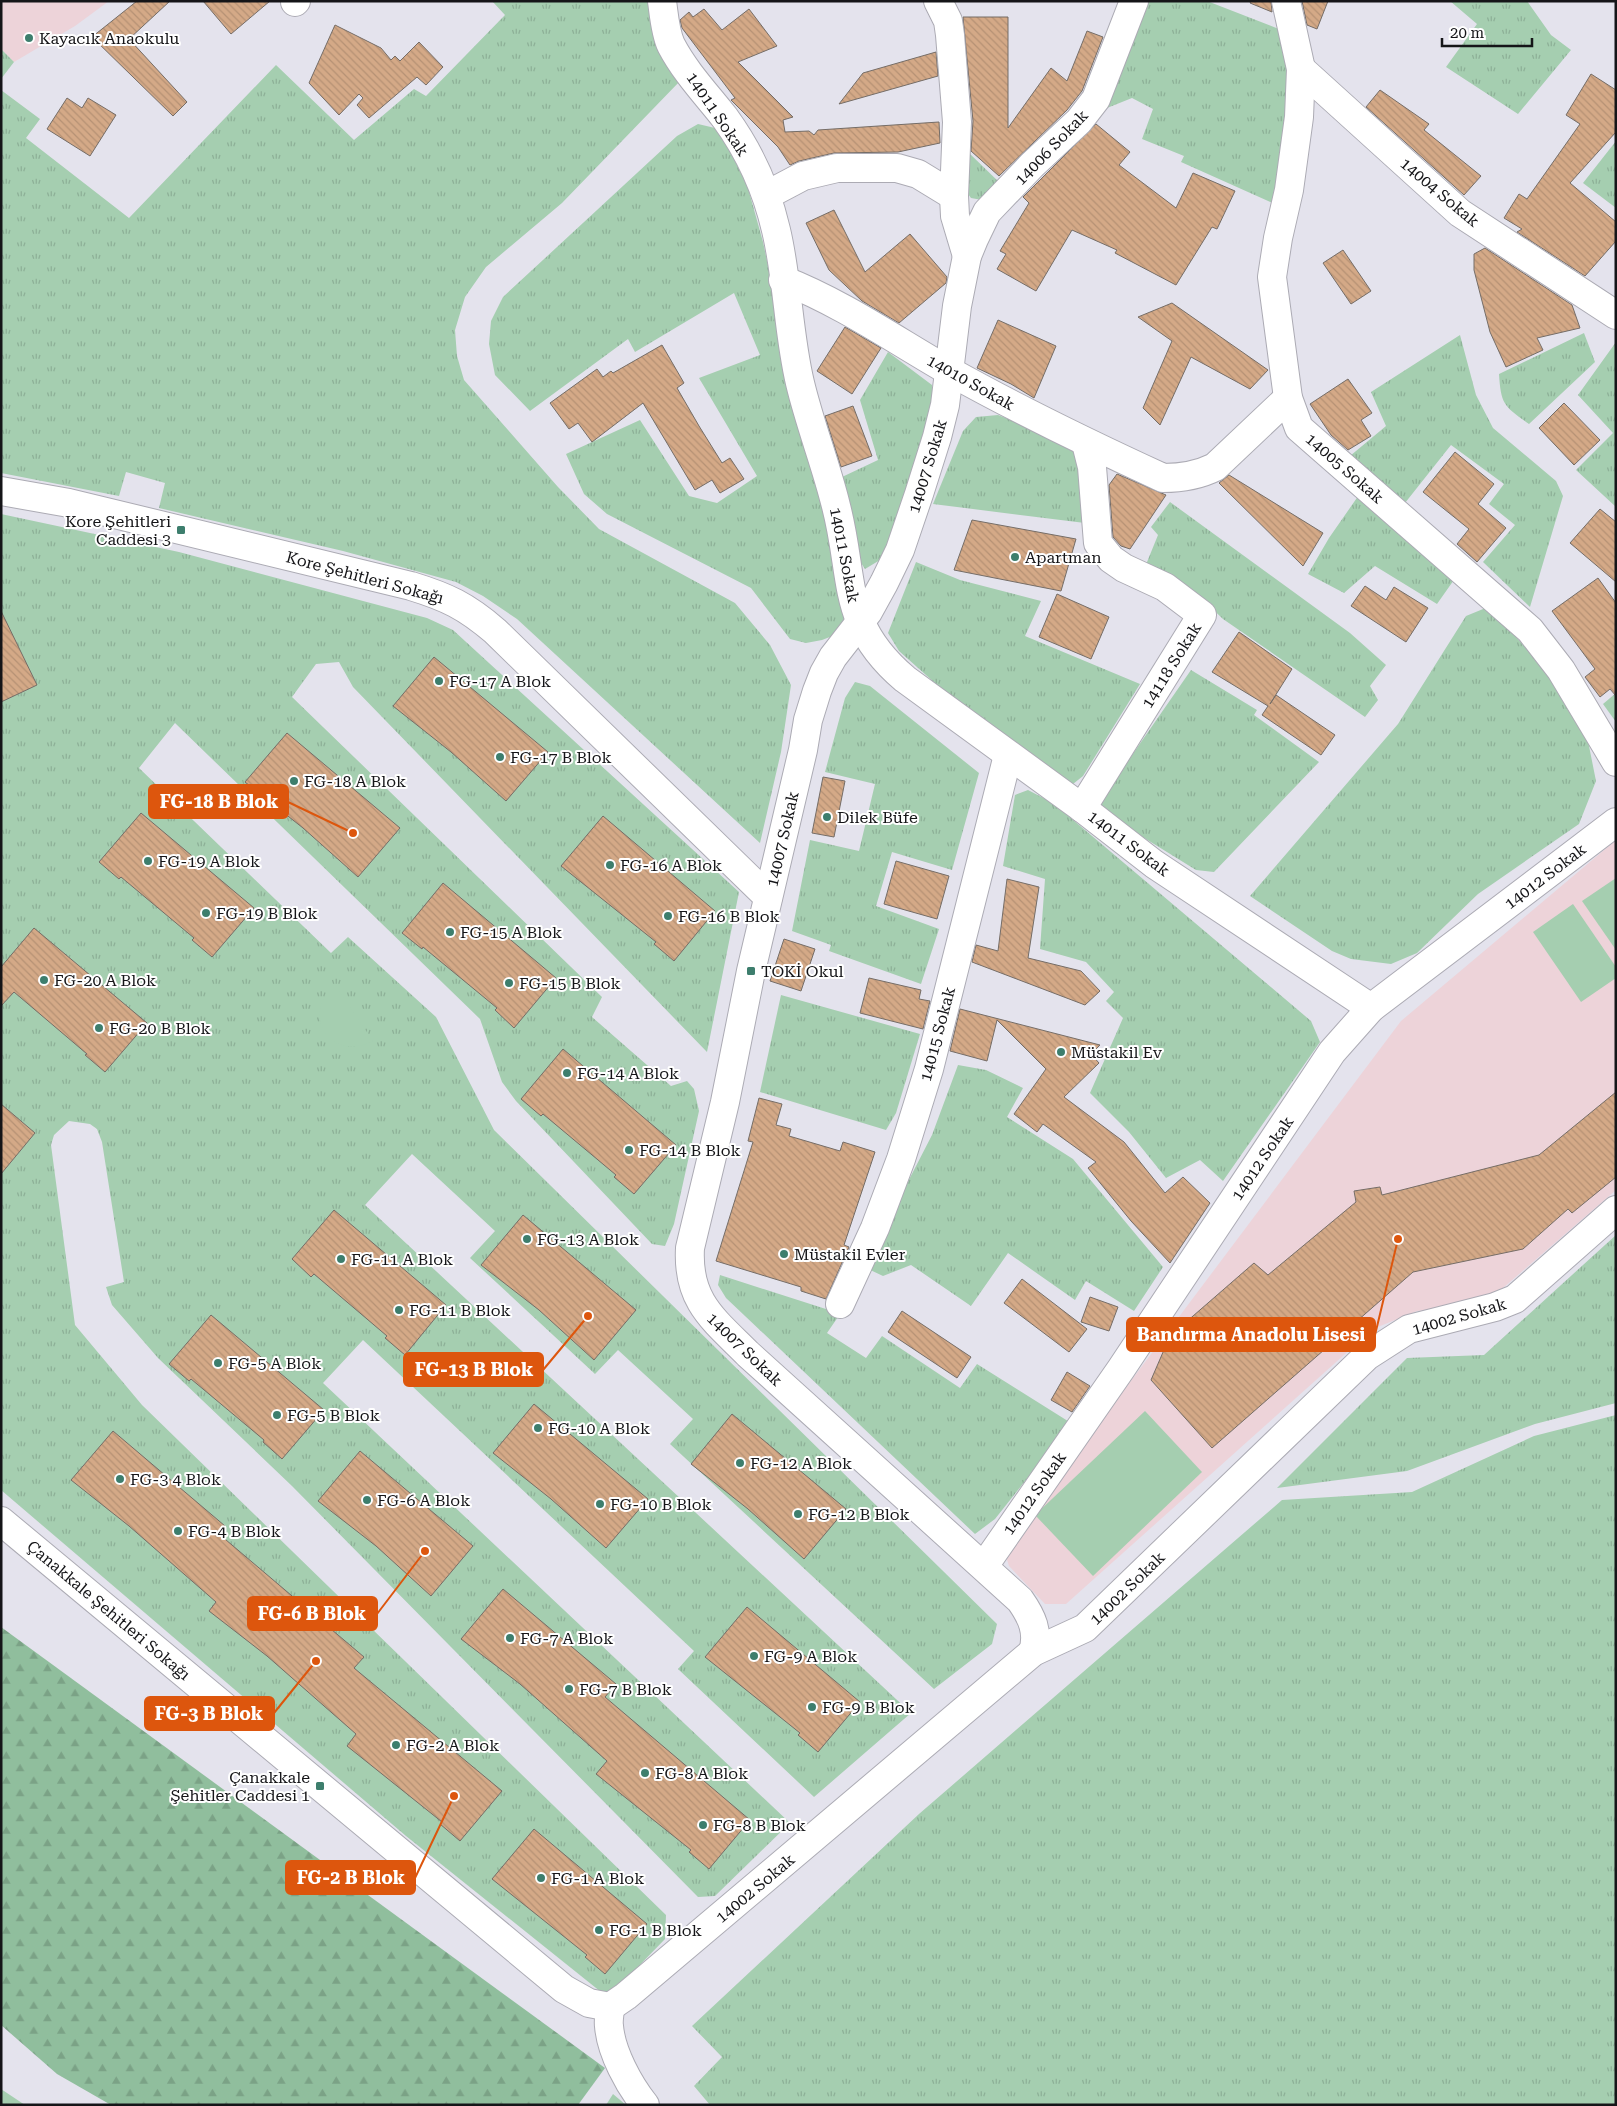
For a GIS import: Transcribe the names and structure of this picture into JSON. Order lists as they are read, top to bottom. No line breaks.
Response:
{"streets":{"street":["14011 Sokak","14006 Sokak","14004 Sokak","14010 Sokak","14007 Sokak","14005 Sokak","Kore Şehitleri Sokağı","14118 Sokak","14012 Sokak","14015 Sokak","14002 Sokak","Çanakkale Şehitleri Sokağı"]},"crossings":[["14011 Sokak","14010 Sokak"],["14011 Sokak","14007 Sokak"],["14011 Sokak","14118 Sokak"],["14011 Sokak","14012 Sokak"],["14011 Sokak","14015 Sokak"],["14006 Sokak","14007 Sokak"],["14004 Sokak","14005 Sokak"],["14010 Sokak","14007 Sokak"],["14010 Sokak","14005 Sokak"],["14010 Sokak","14118 Sokak"],["14007 Sokak","Kore Şehitleri Sokağı"],["14007 Sokak","14012 Sokak"],["14007 Sokak","14002 Sokak"],["14002 Sokak","Çanakkale Şehitleri Sokağı"]],"places":{"other":["Kayacık Anaokulu","Apartman","FG-17 A Blok","FG-17 B Blok","FG-18 A Blok","Dilek Büfe","FG-18 B Blok","FG-19 A Blok","FG-16 A Blok","FG-19 B Blok","FG-16 B Blok","FG-15 A Blok","FG-20 A Blok","FG-15 B Blok","FG-20 B Blok","Müstakil Ev","FG-14 A Blok","FG-14 B Blok","FG-13 A Blok","Bandırma Anadolu Lisesi","Müstakil Evler","FG-11 A Blok","FG-11 B Blok","FG-13 B Blok","FG-5 A Blok","FG-5 B Blok","FG-10 A Blok","FG-12 A Blok","FG-3 4 Blok","FG-6 A Blok","FG-10 B Blok","FG-12 B Blok","FG-4 B Blok","FG-6 B Blok","FG-7 A Blok","FG-9 A Blok","FG-3 B Blok","FG-7 B Blok","FG-9 B Blok","FG-2 A Blok","FG-8 A Blok","FG-2 B Blok","FG-8 B Blok","FG-1 A Blok","FG-1 B Blok"],"transit":["Kore Şehitleri Caddesi 3","TOKİ Okul","Çanakkale Şehitler Caddesi 1"]},"scale_bar":"20 m"}
